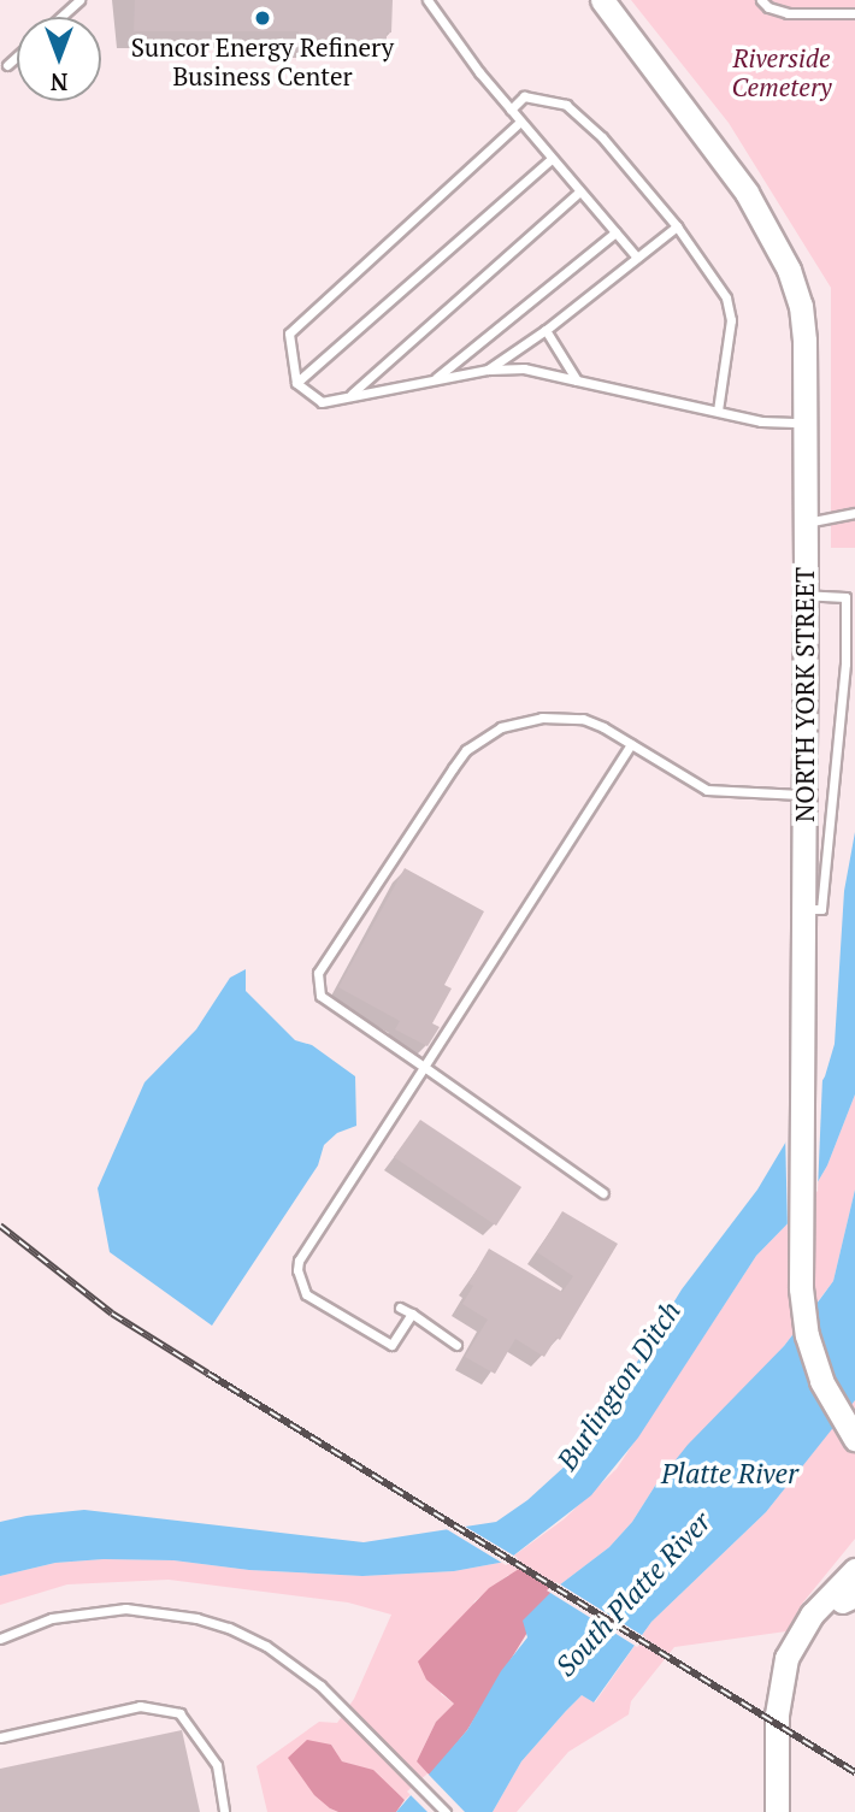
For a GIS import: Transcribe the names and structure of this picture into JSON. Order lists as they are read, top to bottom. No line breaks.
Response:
{"streets":{"main road":["NORTH YORK STREET"]},"water":["Burlington Ditch","Platte River","South Platte River"],"parks":["Riverside Cemetery"],"places":["Suncor Energy Refinery Business Center"],"north":"bottom"}
